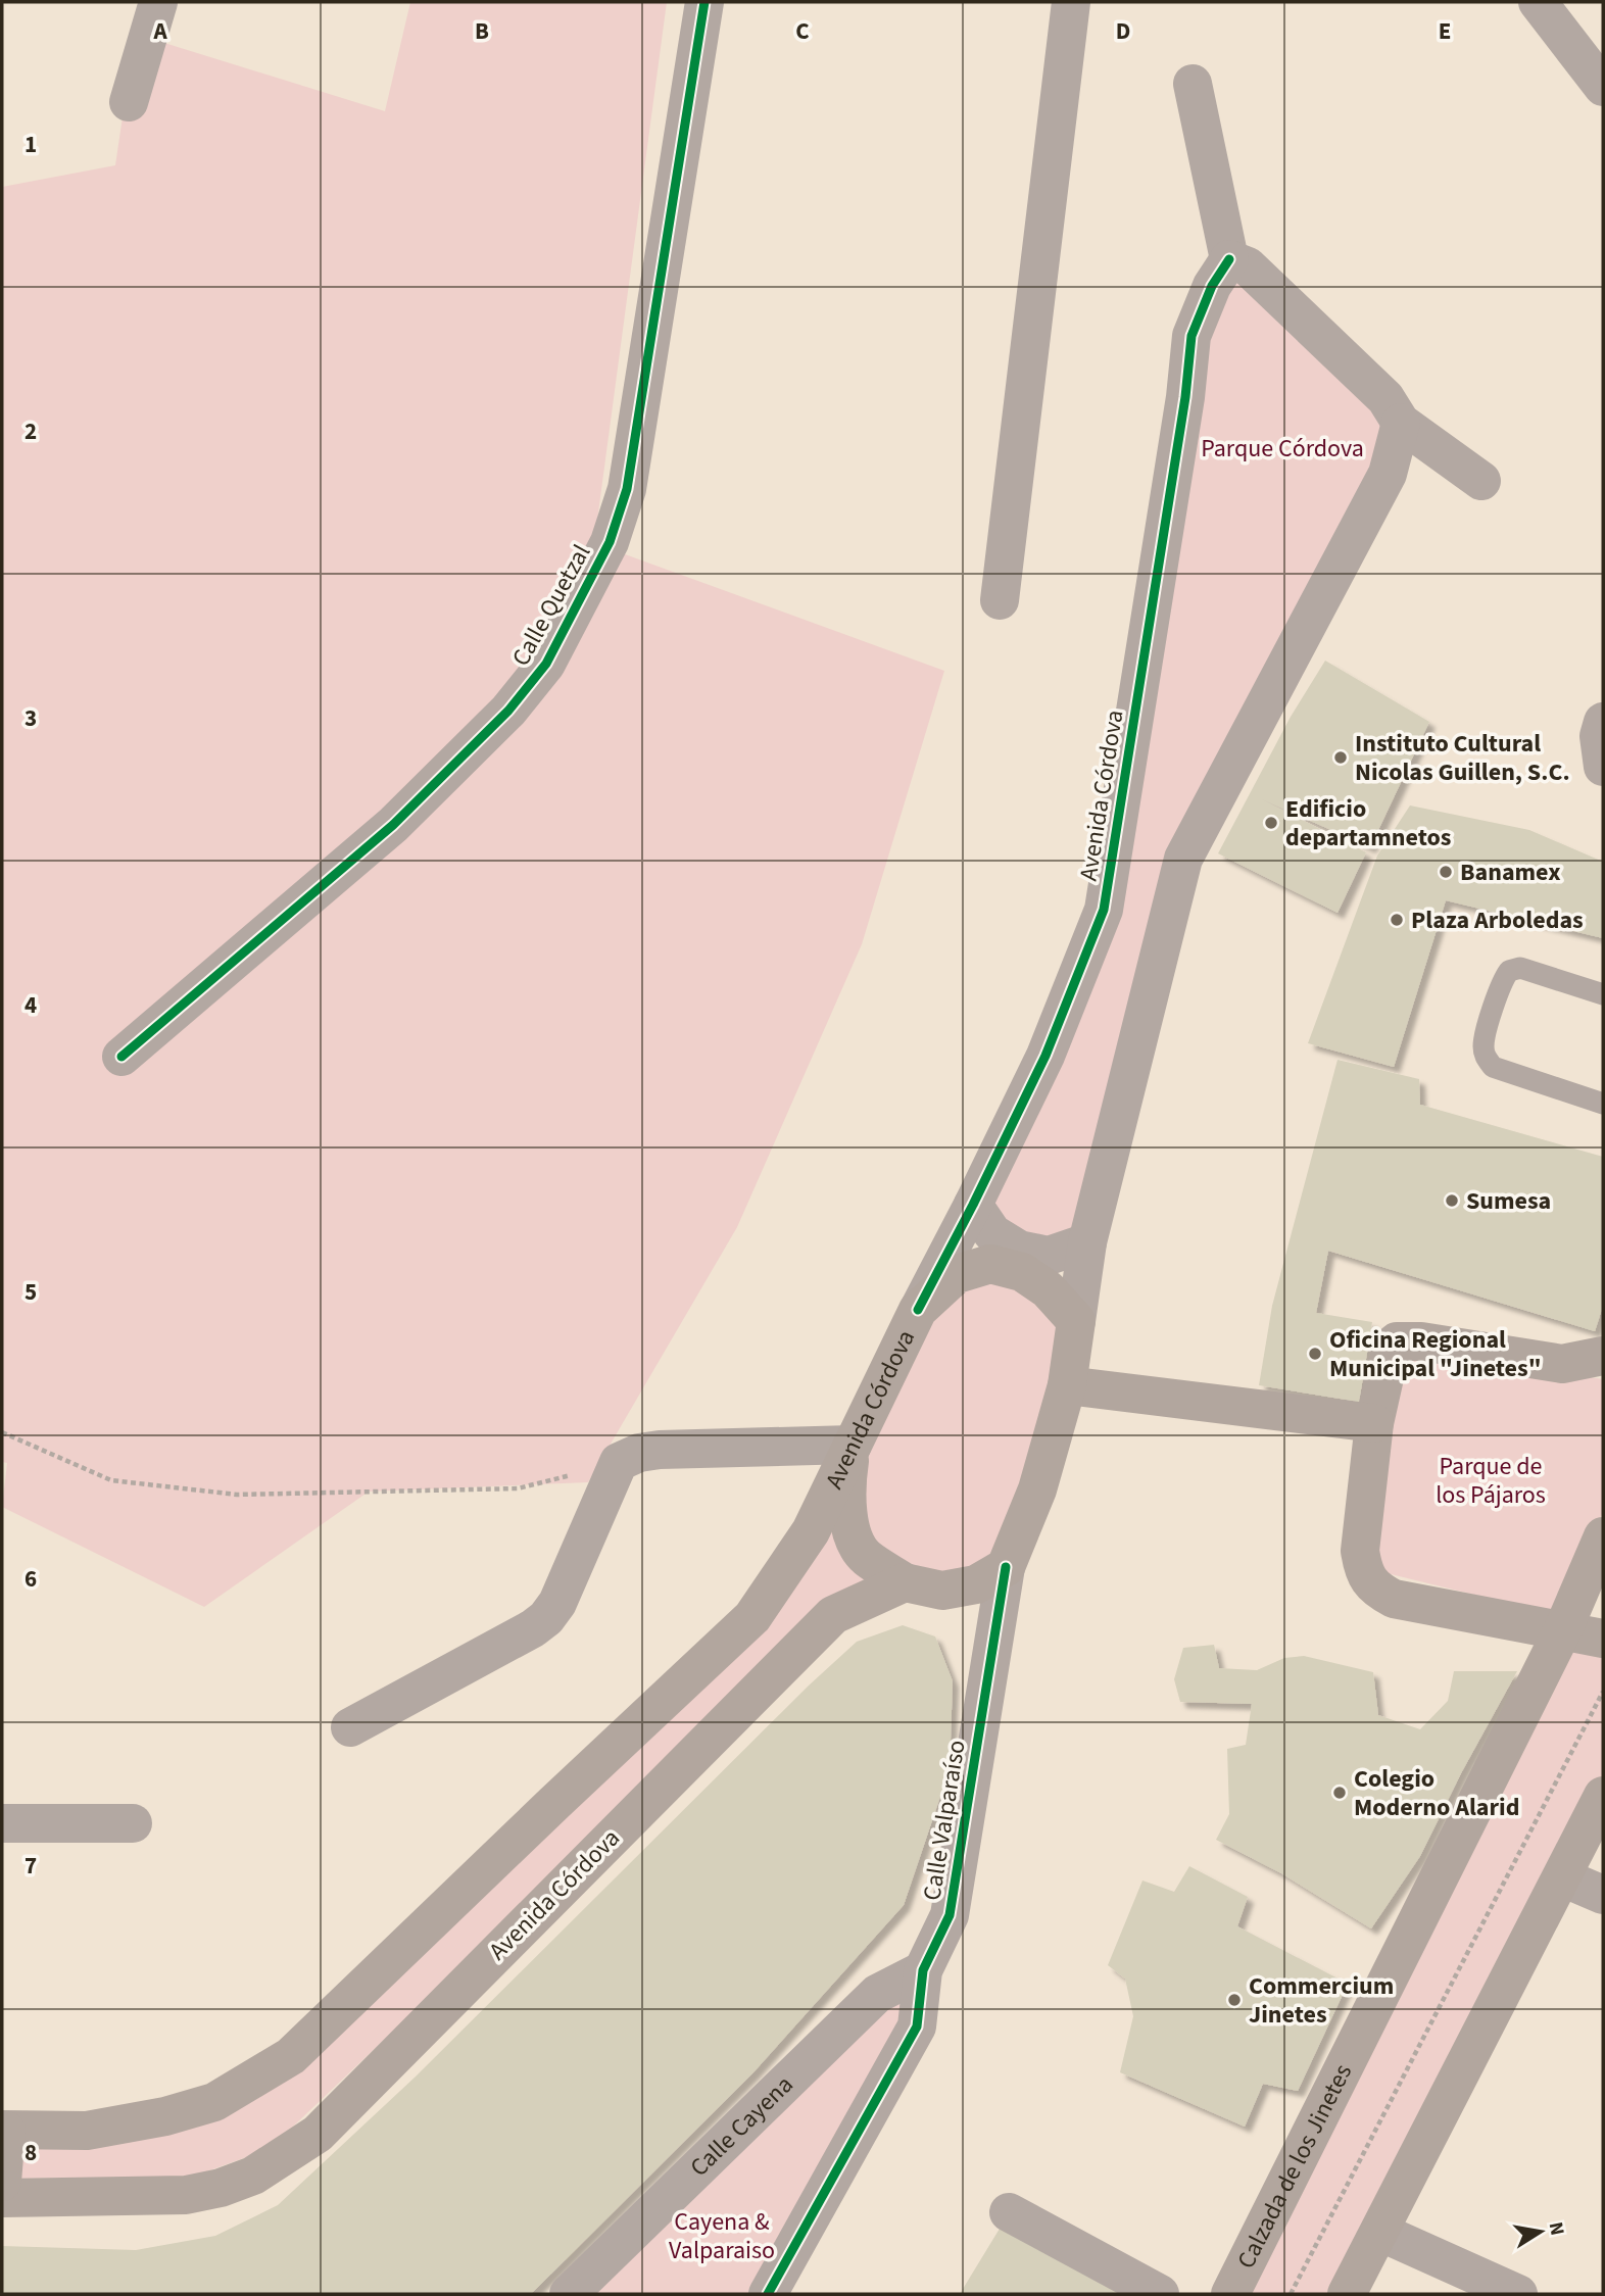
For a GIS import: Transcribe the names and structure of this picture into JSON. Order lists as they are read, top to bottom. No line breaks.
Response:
{"streets":{"main road":["Avenida Córdova","Calzada de los Jinetes"],"street":["Calle Quetzal","Calle Valparaíso","Calle Cayena"]},"crossings":[["Calle Valparaíso","Calle Cayena"]],"parks":["Parque Córdova","Parque de los Pájaros","Cayena & Valparaiso"],"places":["Instituto Cultural Nicolas Guillen, S.C.","Edificio departamnetos","Banamex","Plaza Arboledas","Sumesa","Oficina Regional Municipal \"Jinetes\"","Colegio Moderno Alarid","Commercium Jinetes"],"north":"right","grid":{"columns":["A","B","C","D","E"],"rows":["1","2","3","4","5","6","7","8"]}}
